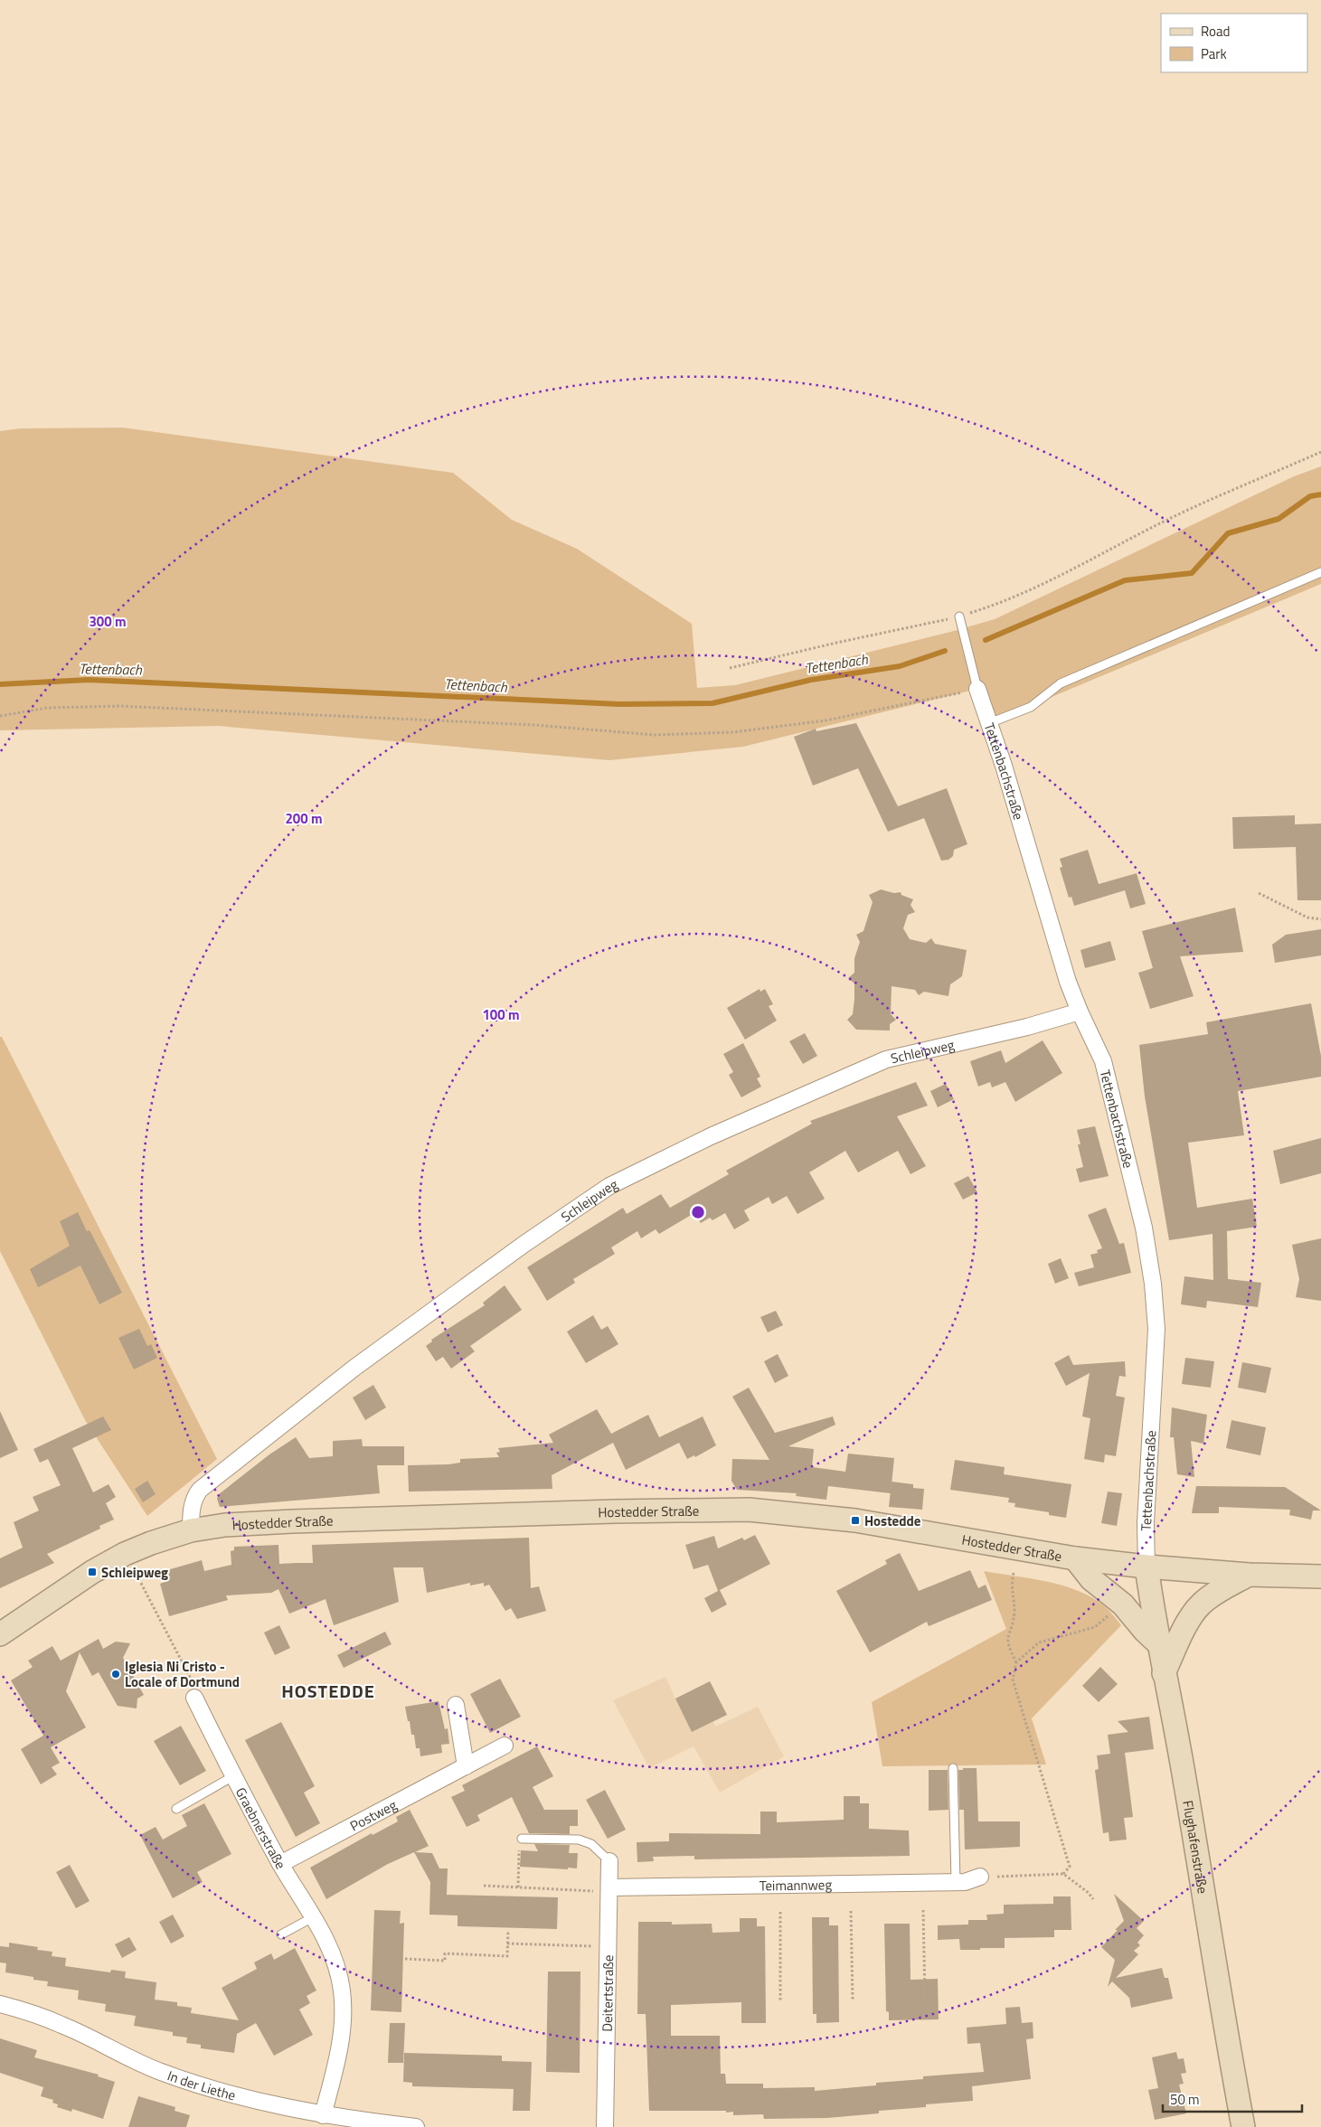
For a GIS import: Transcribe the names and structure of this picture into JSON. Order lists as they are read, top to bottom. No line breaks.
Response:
{"streets":{"main road":["Hostedder Straße","Flughafenstraße"],"street":["Tettenbachstraße","Schleipweg","Postweg","Graebnerstraße","Teimannweg","Deitertstraße","In der Liethe"]},"crossings":[["Tettenbachstraße","Schleipweg"],["Tettenbachstraße","Hostedder Straße"],["Tettenbachstraße","Flughafenstraße"],["Schleipweg","Hostedder Straße"],["Hostedder Straße","Flughafenstraße"],["Postweg","Graebnerstraße"],["Graebnerstraße","In der Liethe"],["Teimannweg","Deitertstraße"]],"districts":["HOSTEDDE"],"water":["Tettenbach"],"places":{"transit":["Hostedde","Schleipweg"],"other":["Iglesia Ni Cristo - Locale of Dortmund"]},"legend":["Road","Park"],"scale_bar":"50 m","rings":["300 m","200 m","100 m"]}
